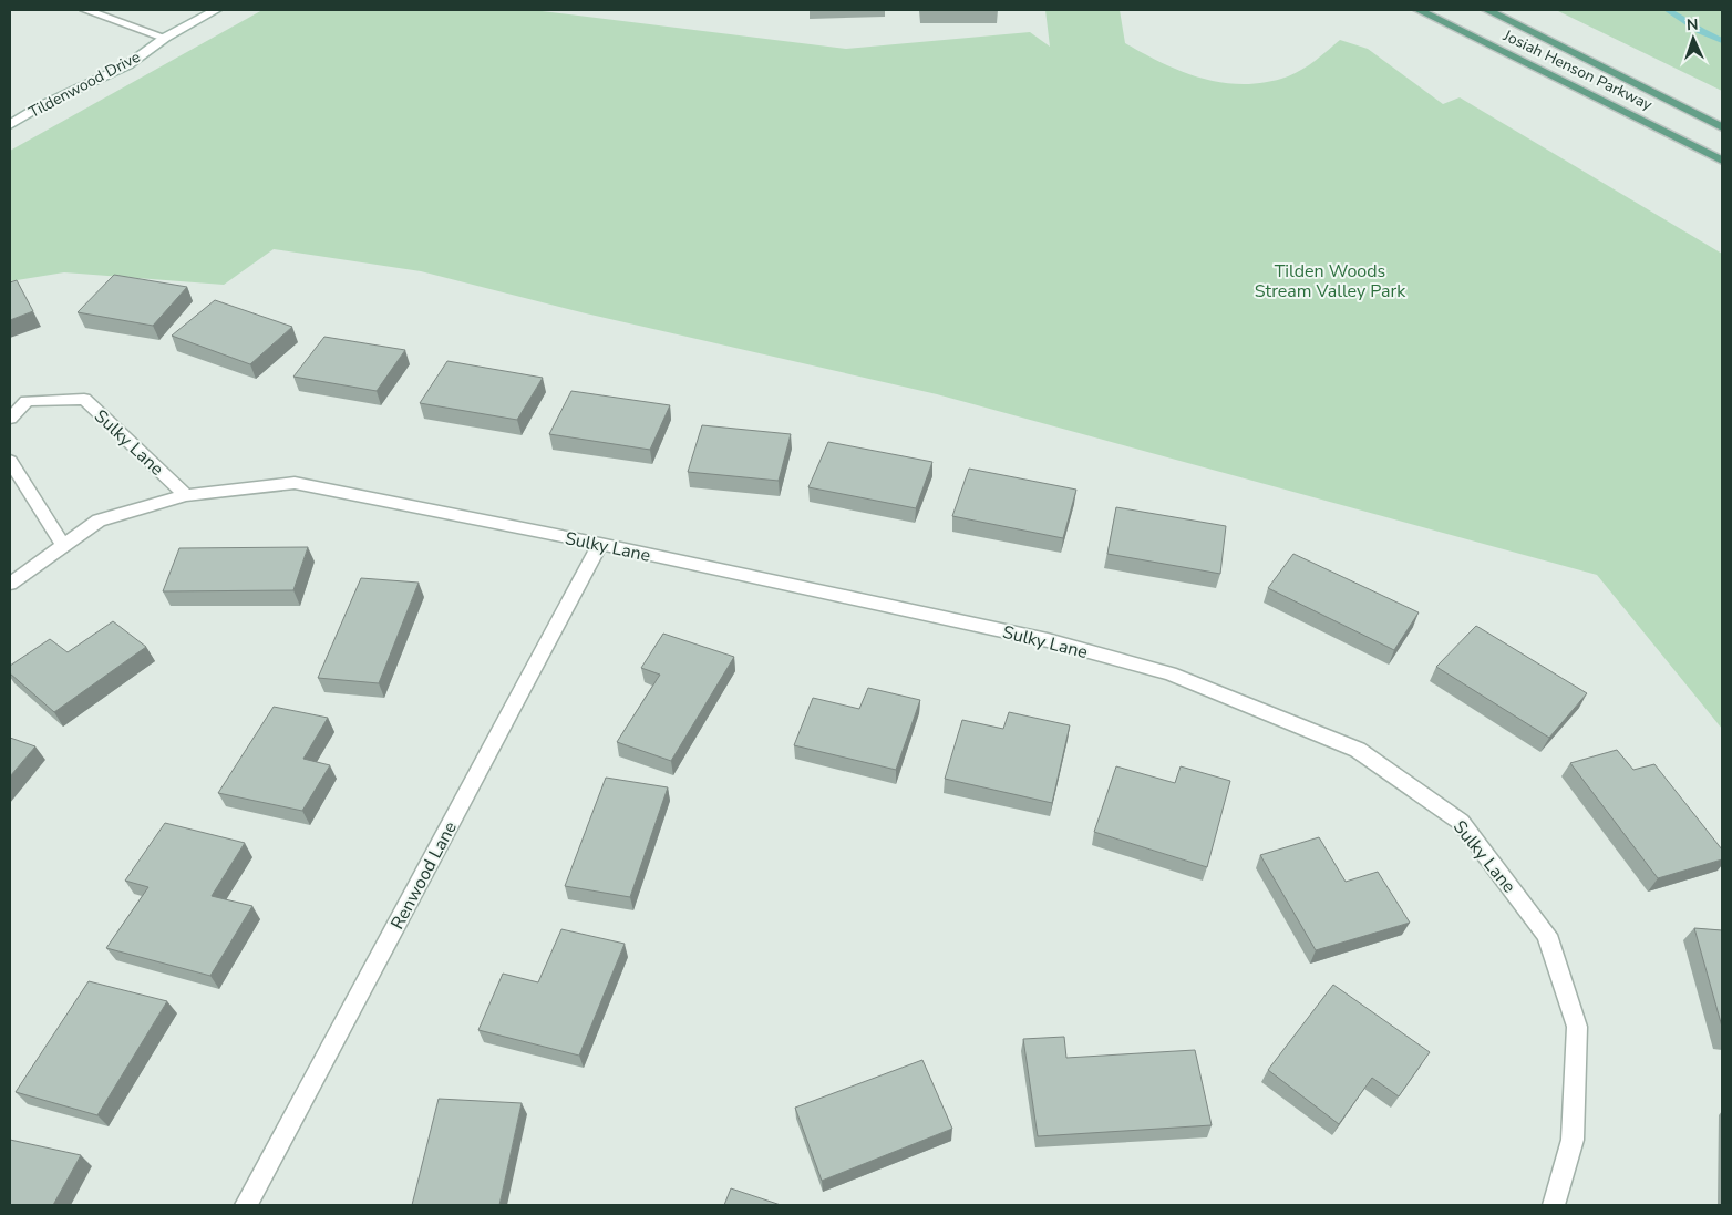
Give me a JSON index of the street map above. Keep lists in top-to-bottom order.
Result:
{
  "streets": {
    "main road": ["Josiah Henson Parkway"],
    "street": ["Tildenwood Drive", "Sulky Lane", "Renwood Lane"]
  },
  "crossings": [
    ["Sulky Lane", "Renwood Lane"]
  ],
  "parks": ["Tilden Woods Stream Valley Park"],
  "north": "top"
}
